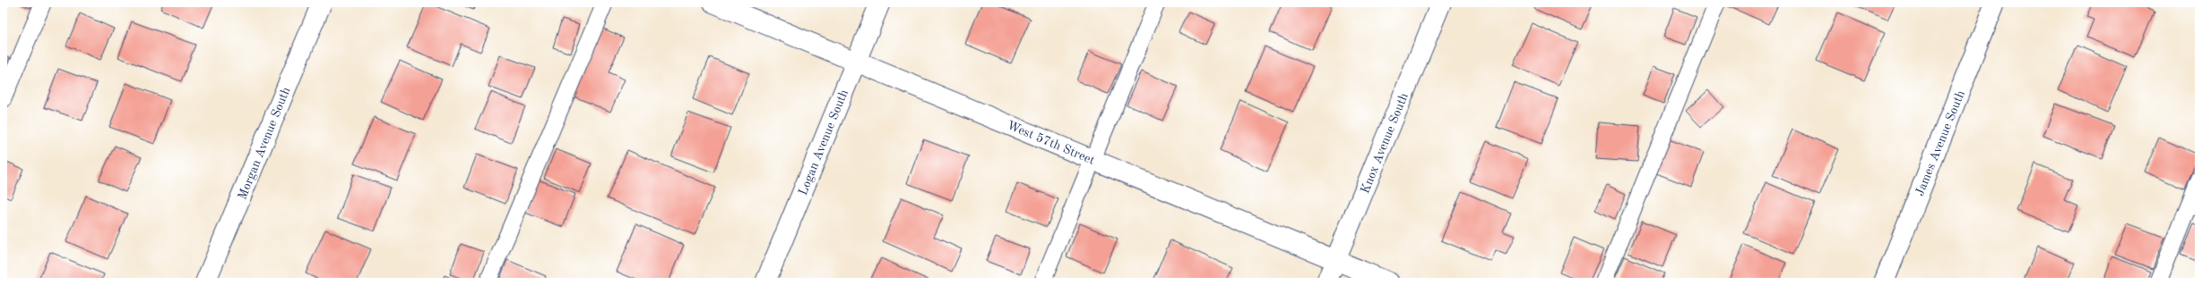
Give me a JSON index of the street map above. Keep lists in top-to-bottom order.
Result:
{
  "streets": {
    "street": [
      "Logan Avenue South",
      "West 57th Street",
      "Morgan Avenue South",
      "Knox Avenue South",
      "James Avenue South"
    ]
  },
  "crossings": [
    ["Logan Avenue South", "West 57th Street"],
    ["West 57th Street", "Knox Avenue South"]
  ]
}
